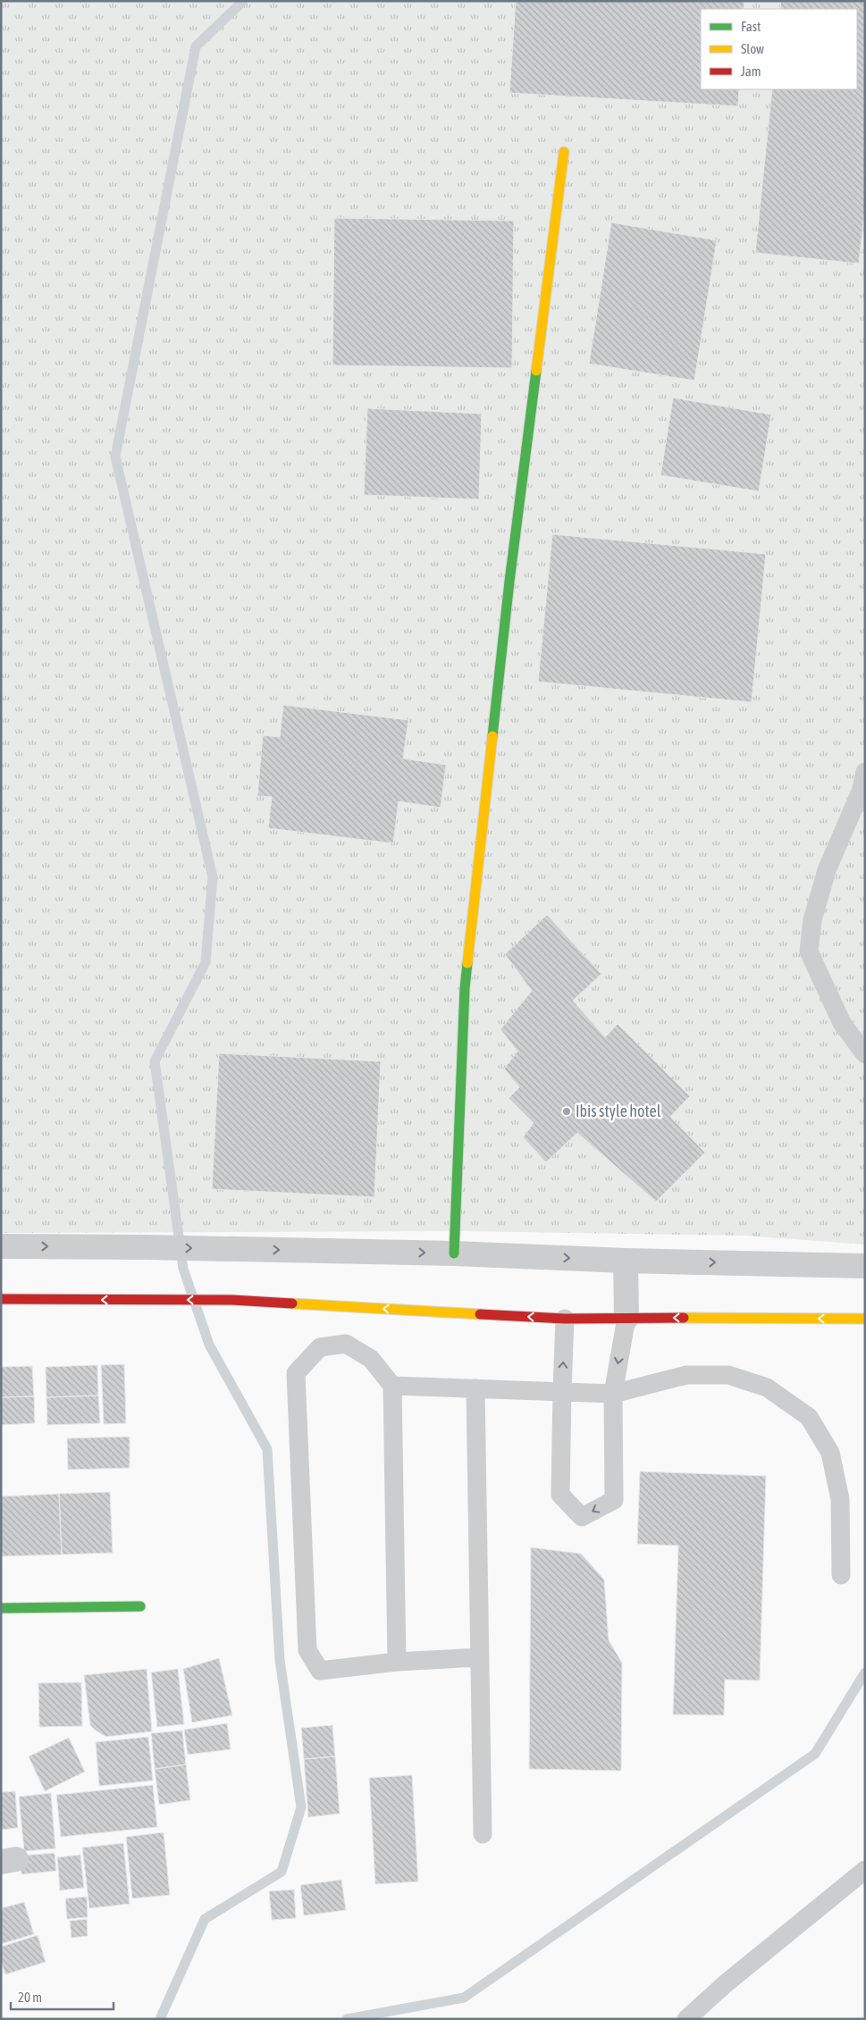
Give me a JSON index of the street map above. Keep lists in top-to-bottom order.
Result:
{
  "places": ["Ibis style hotel"],
  "legend": ["Fast", "Slow", "Jam"],
  "scale_bar": "20 m"
}
